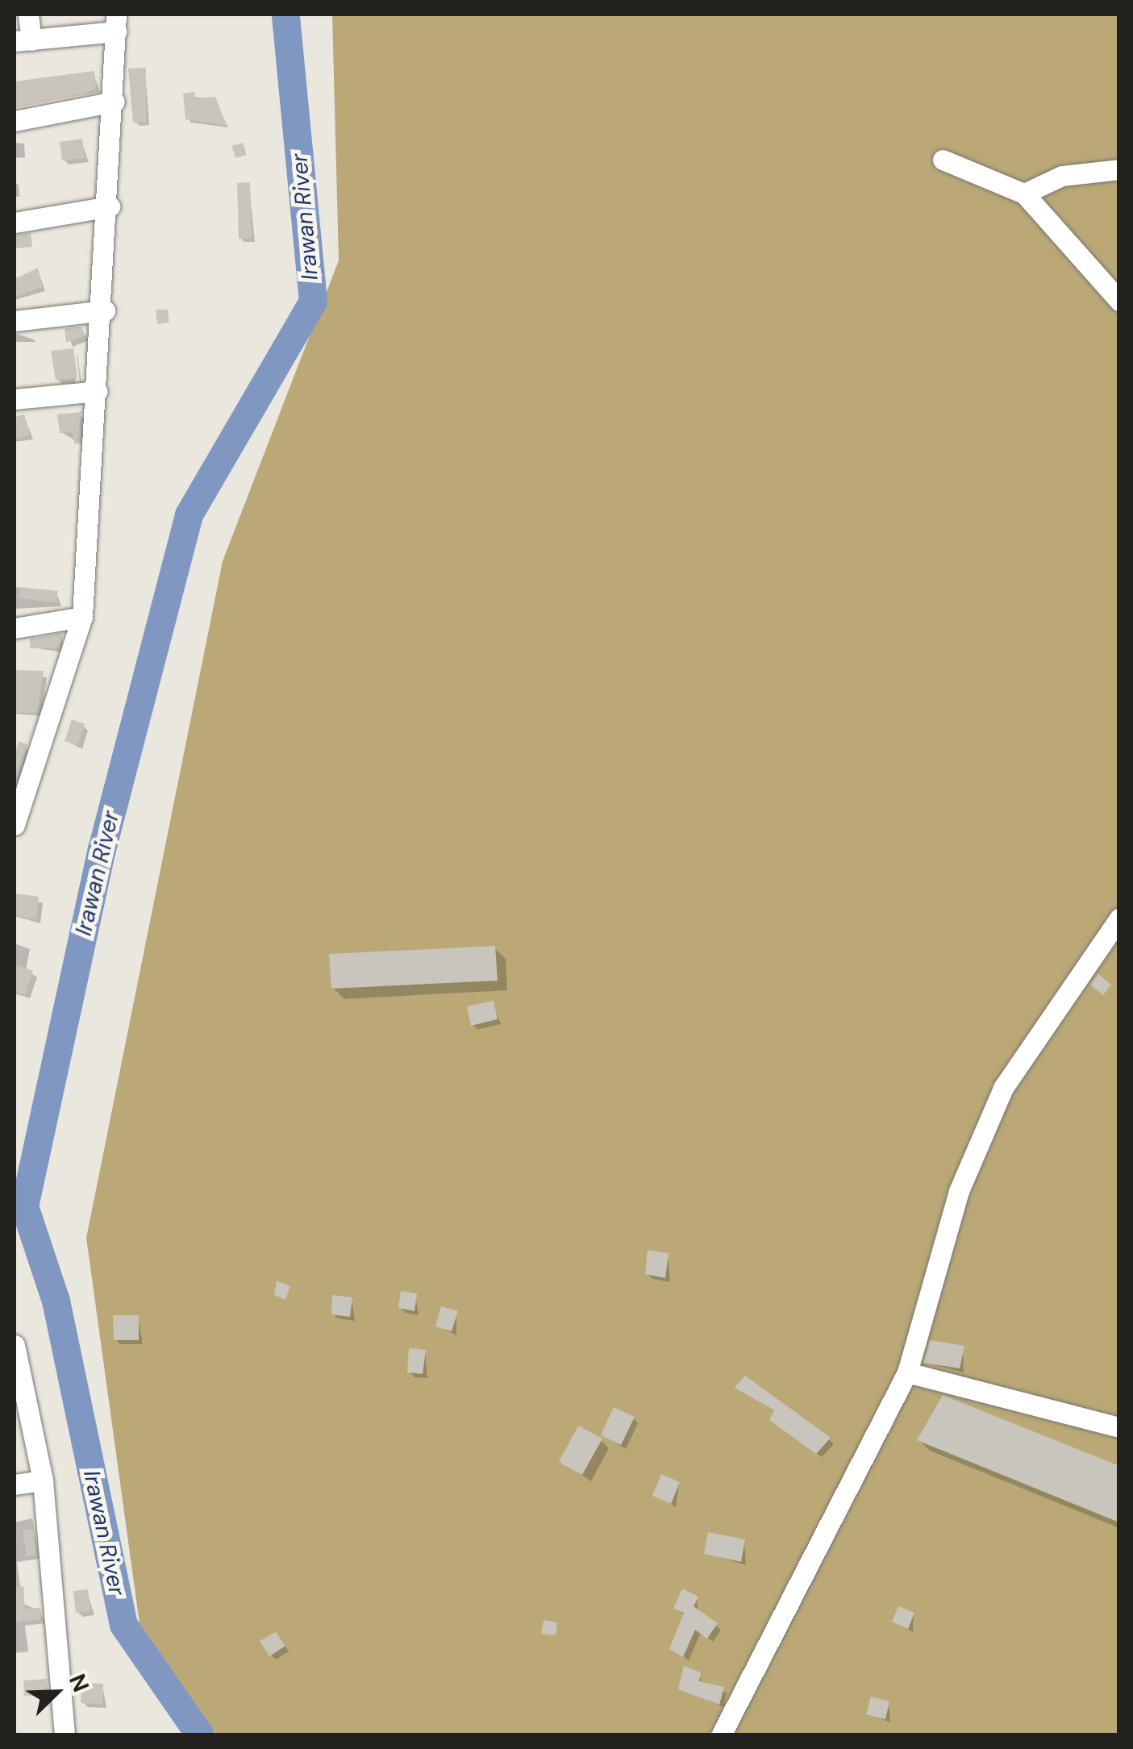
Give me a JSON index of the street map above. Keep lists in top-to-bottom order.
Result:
{
  "water": ["Irawan River"],
  "north": "top right"
}
